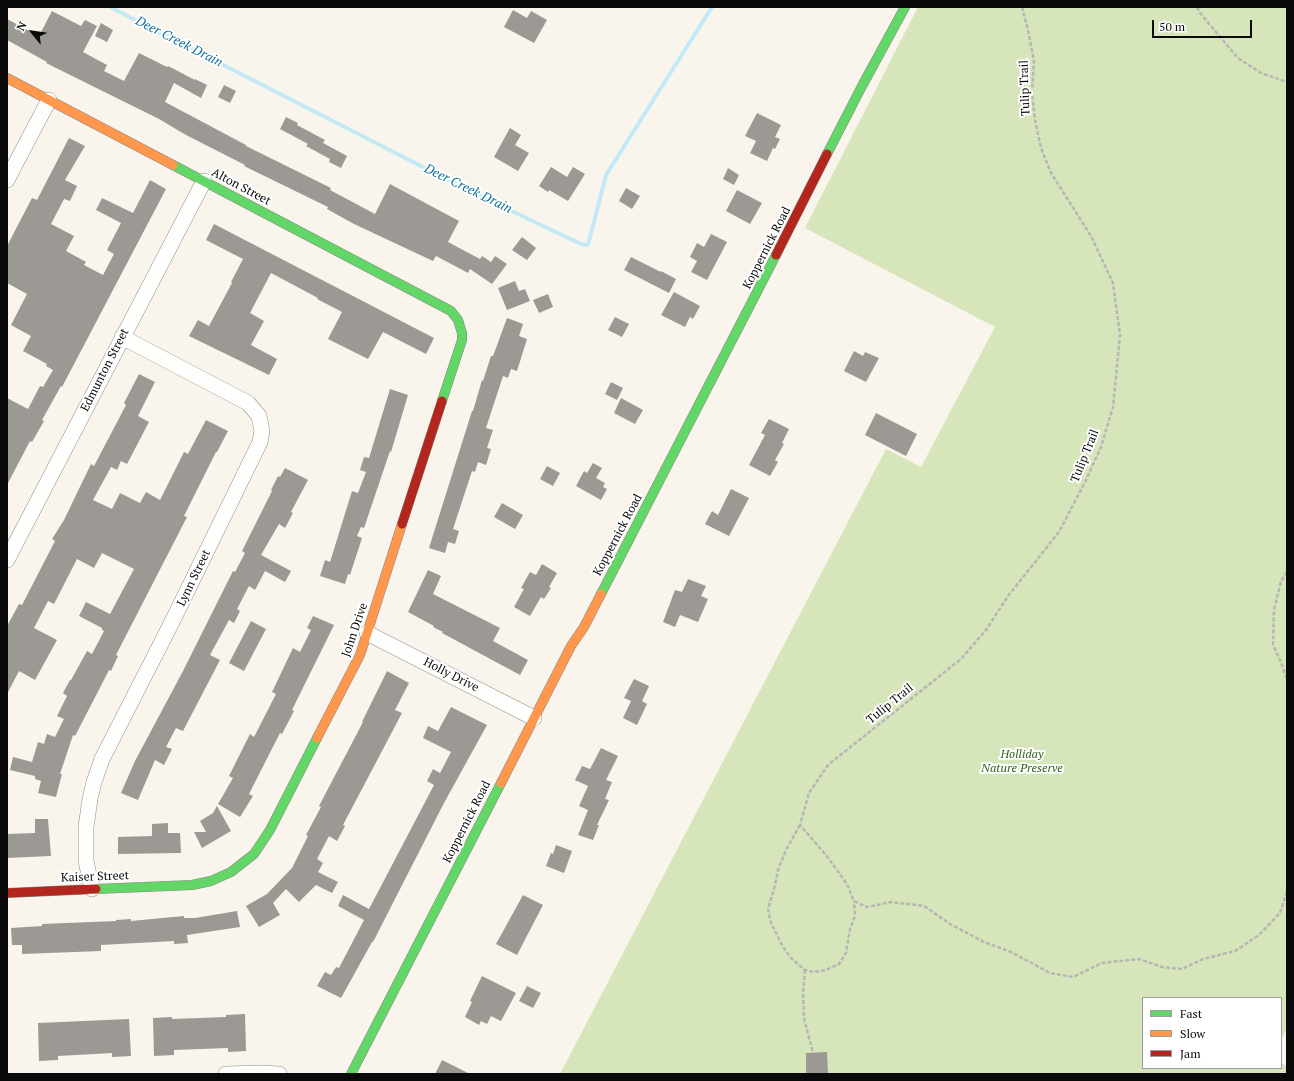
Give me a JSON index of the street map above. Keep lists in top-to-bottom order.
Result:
{
  "streets": {
    "street": [
      "Alton Street",
      "Koppernick Road",
      "Edmunton Street",
      "Lynn Street",
      "John Drive",
      "Holly Drive",
      "Kaiser Street"
    ],
    "path": ["Tulip Trail"]
  },
  "crossings": [
    ["Alton Street", "Edmunton Street"],
    ["Alton Street", "John Drive"],
    ["Koppernick Road", "Holly Drive"],
    ["Edmunton Street", "Lynn Street"],
    ["Lynn Street", "Kaiser Street"],
    ["John Drive", "Holly Drive"],
    ["John Drive", "Kaiser Street"]
  ],
  "water": ["Deer Creek Drain"],
  "parks": ["Holliday Nature Preserve"],
  "legend": ["Fast", "Slow", "Jam"],
  "scale_bar": "50 m",
  "north": "top left"
}
